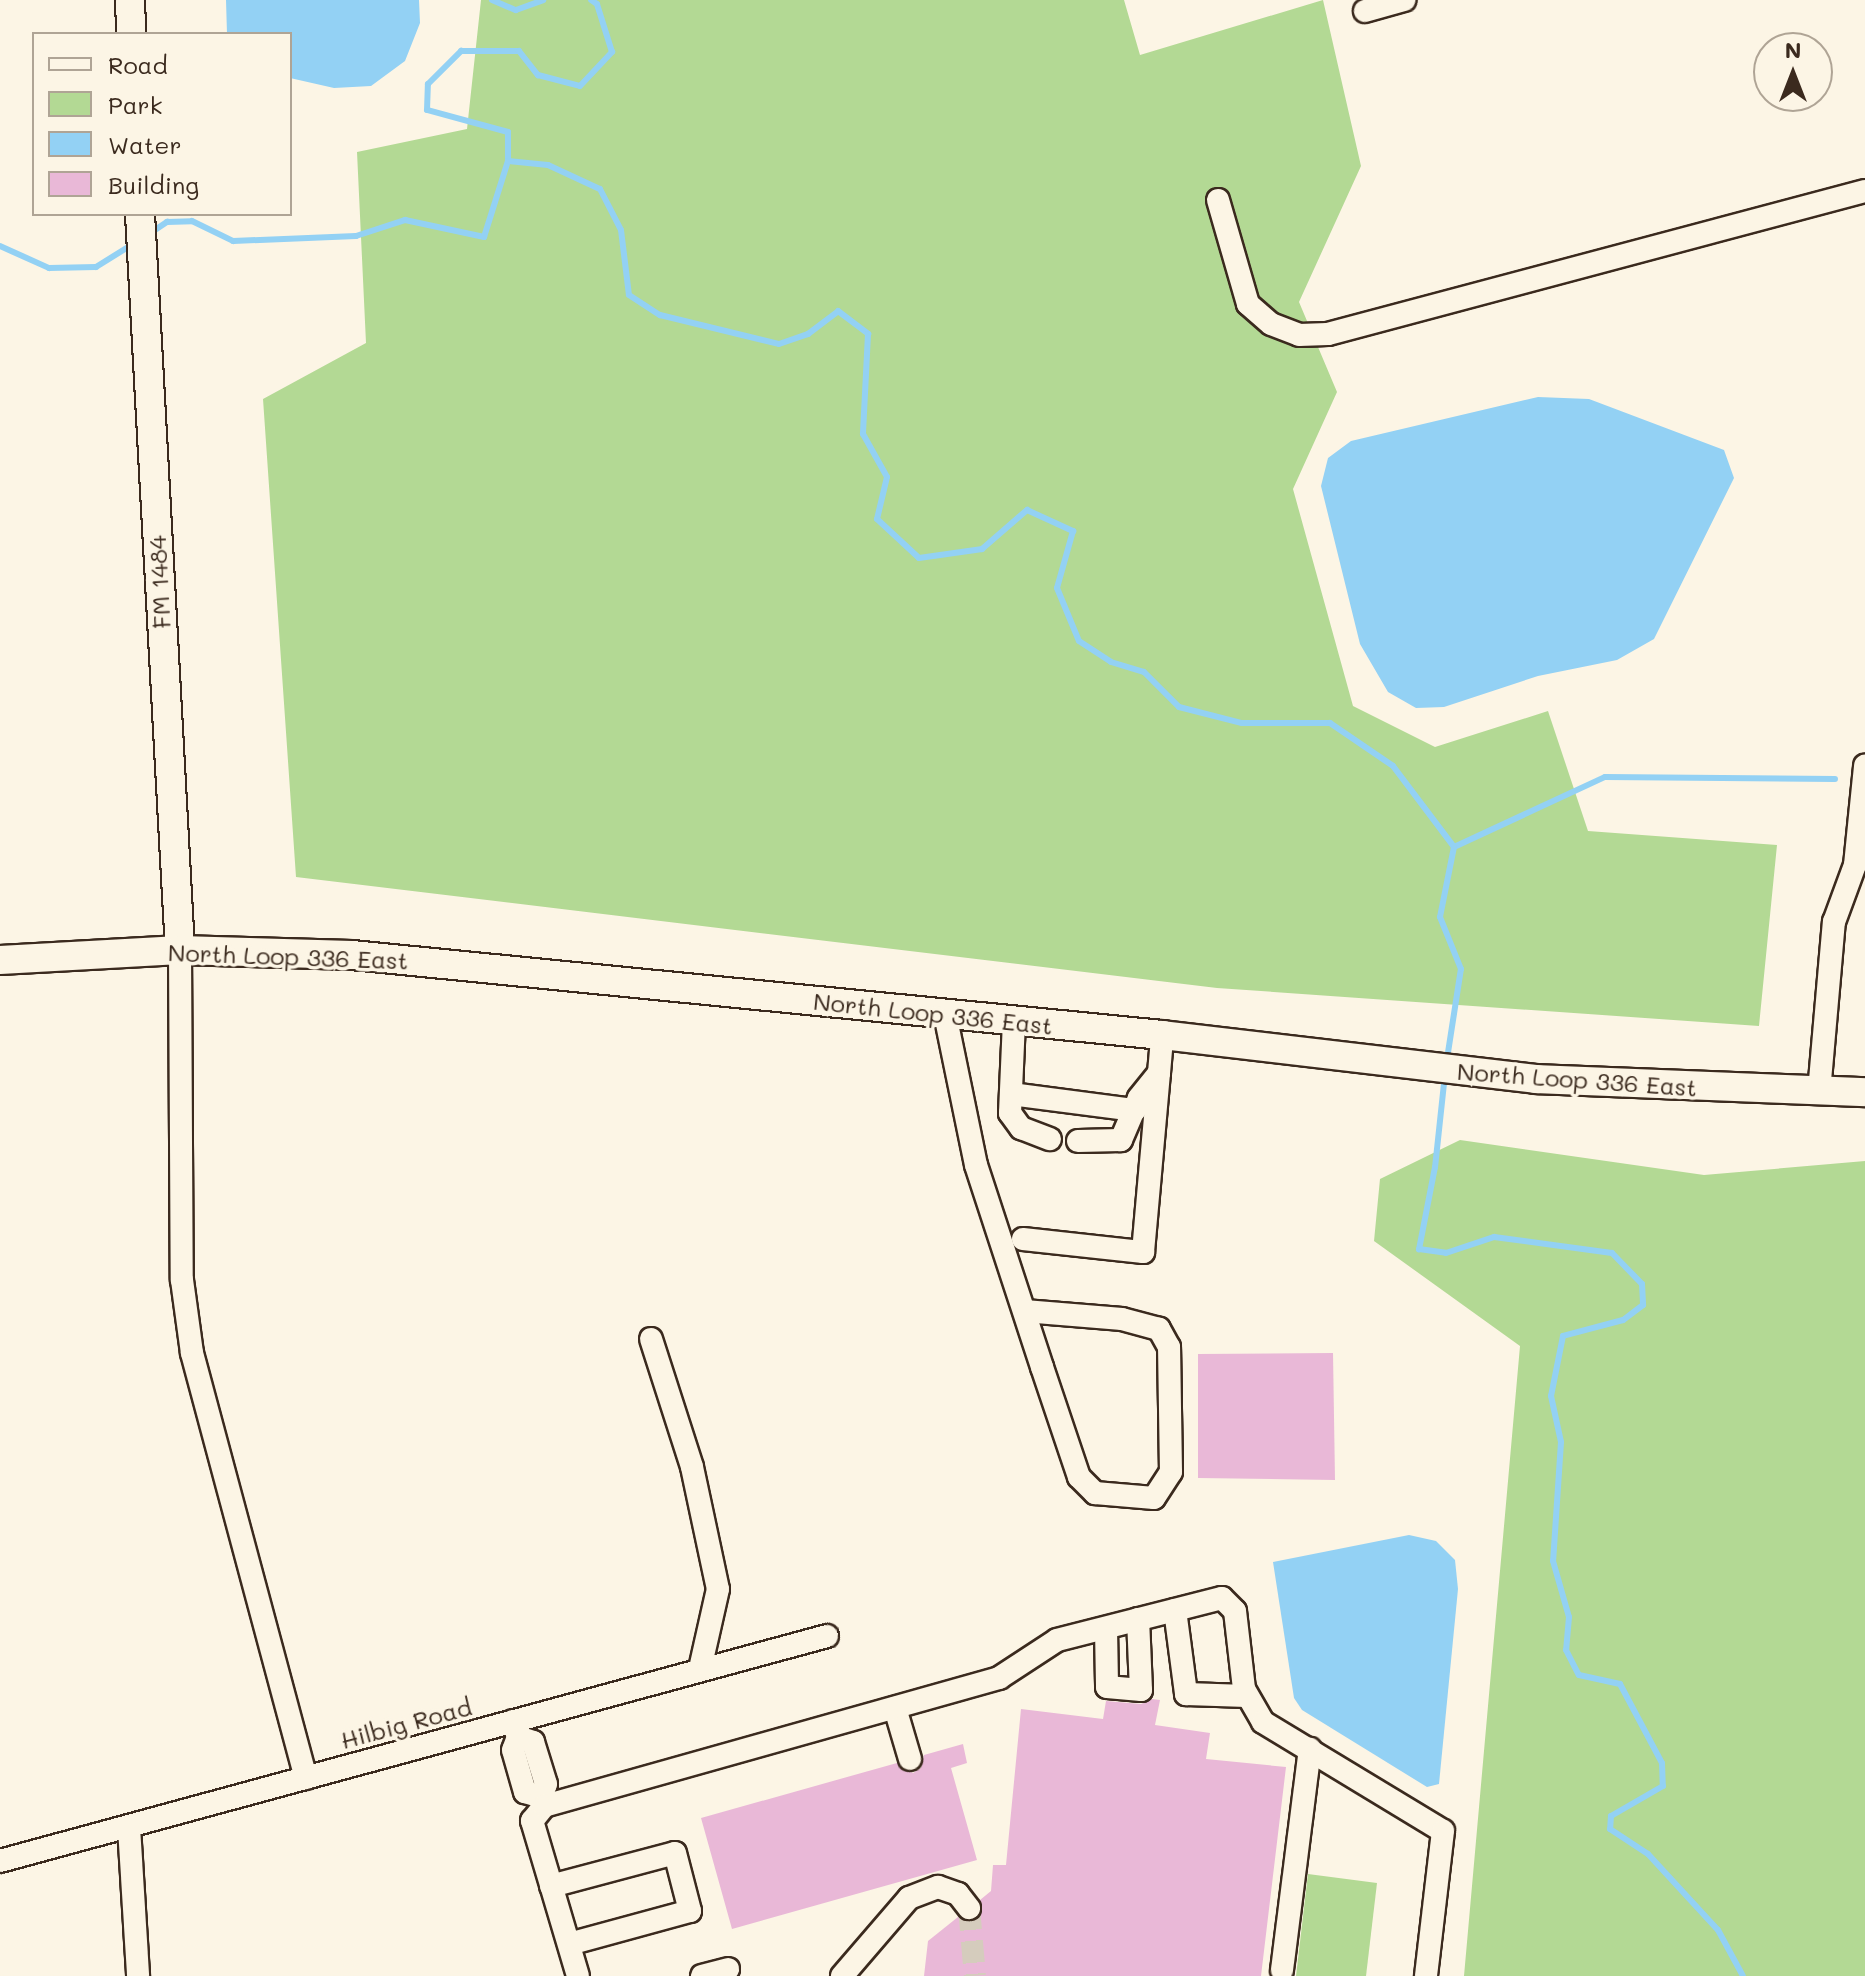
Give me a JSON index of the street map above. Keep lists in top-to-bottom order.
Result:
{
  "streets": {
    "main road": ["FM 1484", "North Loop 336 East"],
    "street": ["Hilbig Road"]
  },
  "crossings": [
    ["FM 1484", "North Loop 336 East"]
  ],
  "legend": [
    "Road",
    "Park",
    "Water",
    "Building"
  ],
  "north": "top"
}
